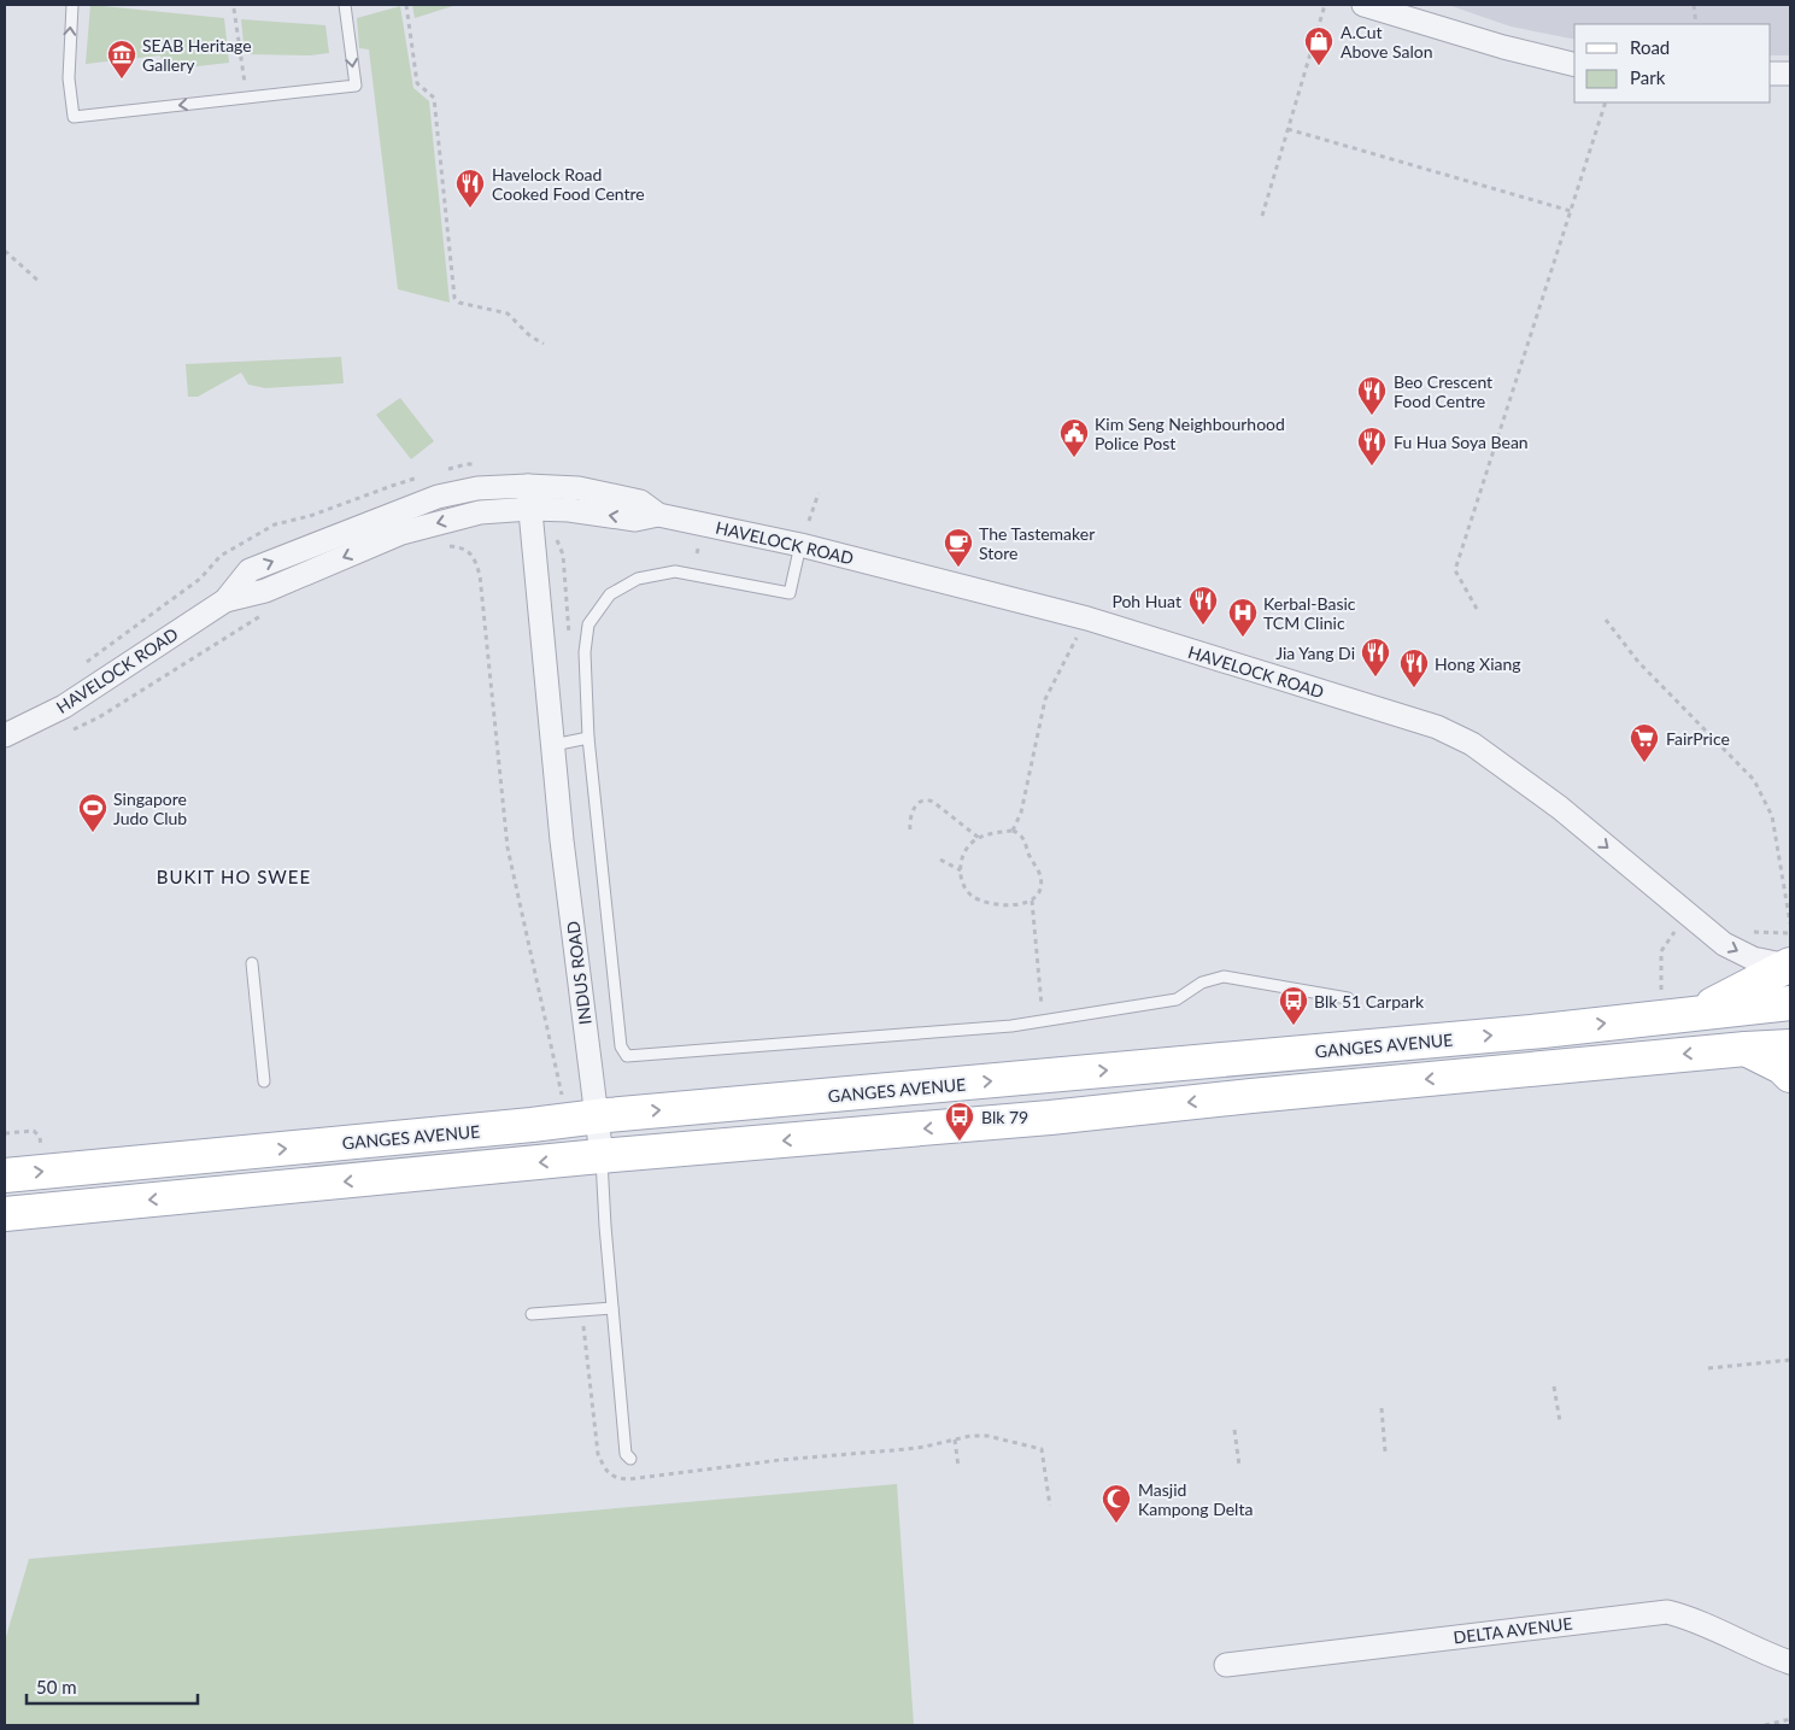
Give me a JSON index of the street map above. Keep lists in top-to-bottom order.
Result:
{
  "streets": {
    "main road": ["GANGES AVENUE"],
    "street": ["HAVELOCK ROAD", "INDUS ROAD", "DELTA AVENUE"]
  },
  "crossings": [
    ["HAVELOCK ROAD", "INDUS ROAD"],
    ["INDUS ROAD", "GANGES AVENUE"]
  ],
  "districts": ["BUKIT HO SWEE"],
  "places": {
    "shop": ["A.Cut Above Salon"],
    "museum": ["SEAB Heritage Gallery"],
    "restaurant": [
      "Havelock Road Cooked Food Centre",
      "Beo Crescent Food Centre",
      "Fu Hua Soya Bean",
      "Poh Huat",
      "Jia Yang Di",
      "Hong Xiang"
    ],
    "public building": ["Kim Seng Neighbourhood Police Post"],
    "cafe": ["The Tastemaker Store"],
    "hospital": ["Kerbal-Basic TCM Clinic"],
    "supermarket": ["FairPrice"],
    "sports": ["Singapore Judo Club"],
    "bus stop": ["Blk 51 Carpark", "Blk 79"],
    "mosque": ["Masjid Kampong Delta"]
  },
  "legend": ["Road", "Park"],
  "scale_bar": "50 m"
}
